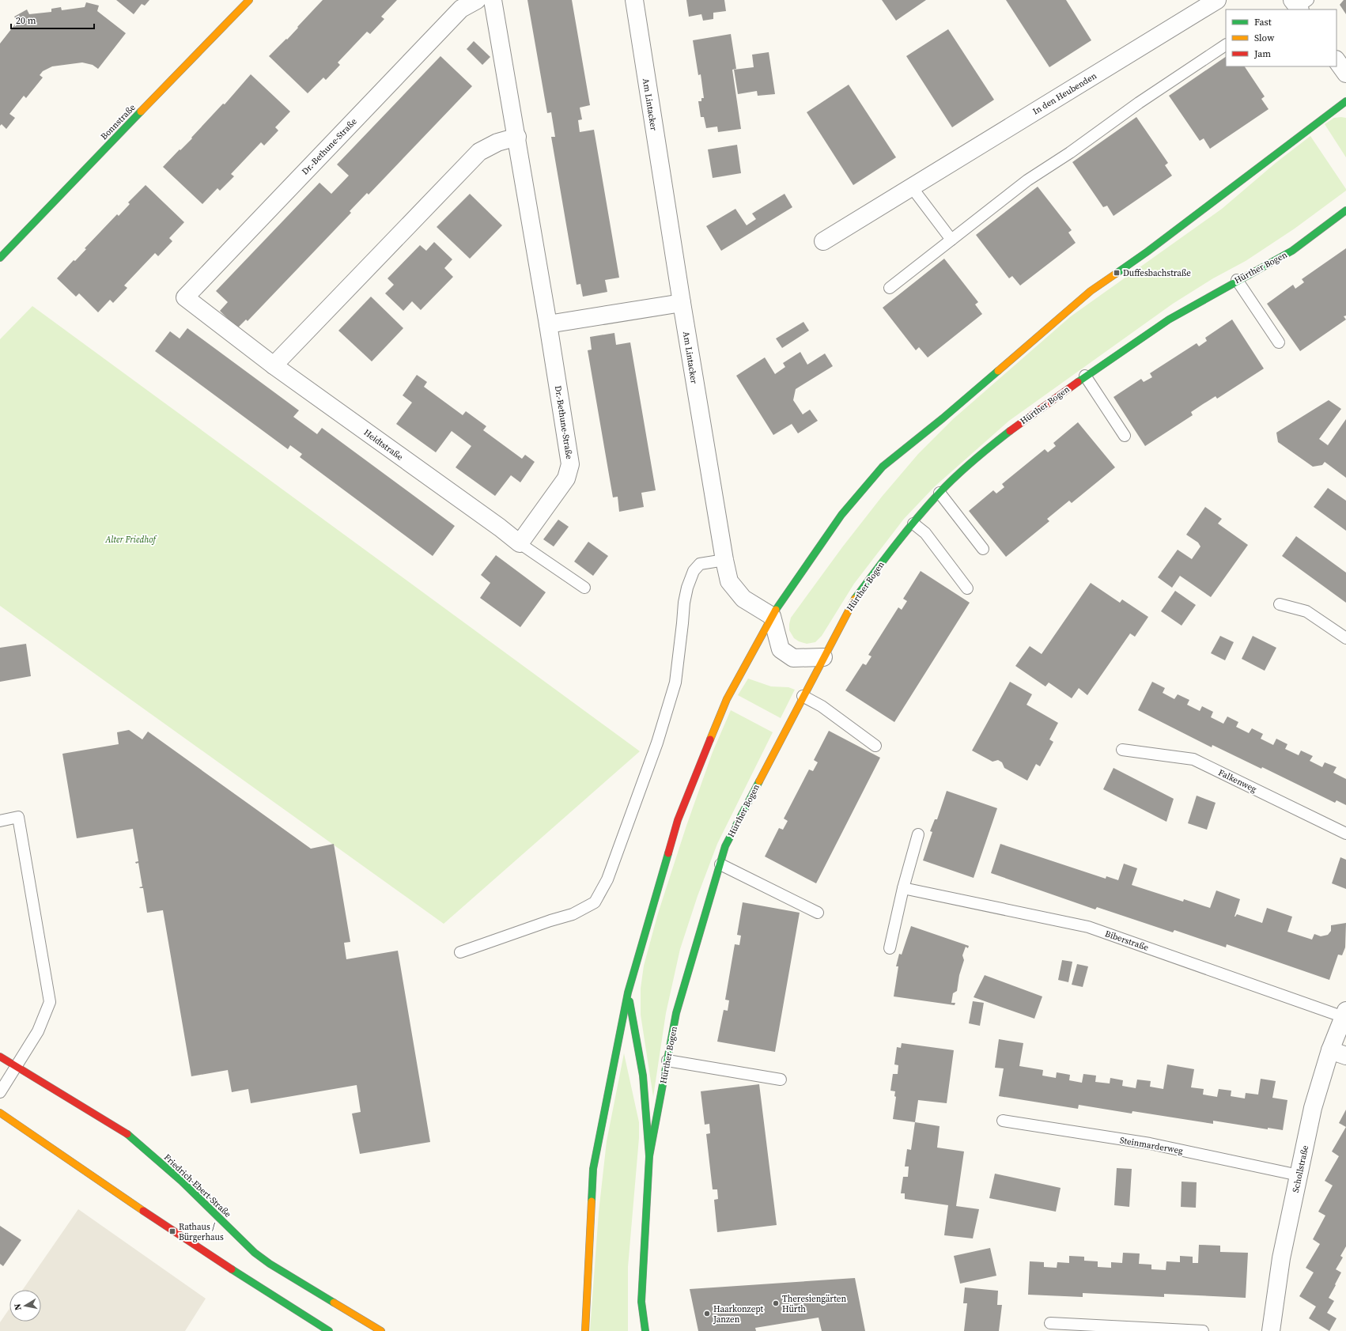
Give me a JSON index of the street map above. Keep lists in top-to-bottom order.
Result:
{
  "streets": {
    "street": [
      "In den Heubenden",
      "Am Lintacker",
      "Bonnstraße",
      "Dr.-Bethune-Straße",
      "Hürther Bogen",
      "Heidtstraße",
      "Schollstraße",
      "Friedrich-Ebert-Straße"
    ],
    "lane": ["Falkenweg", "Biberstraße", "Steinmarderweg"]
  },
  "crossings": [
    ["Am Lintacker", "Hürther Bogen"],
    ["Dr.-Bethune-Straße", "Heidtstraße"],
    ["Biberstraße", "Schollstraße"],
    ["Steinmarderweg", "Schollstraße"]
  ],
  "parks": ["Alter Friedhof"],
  "places": {
    "transit": ["Duffesbachstraße", "Rathaus / Bürgerhaus"],
    "other": ["Theresiengärten Hürth", "Haarkonzept Janzen"]
  },
  "legend": ["Fast", "Slow", "Jam"],
  "scale_bar": "20 m",
  "north": "left"
}
